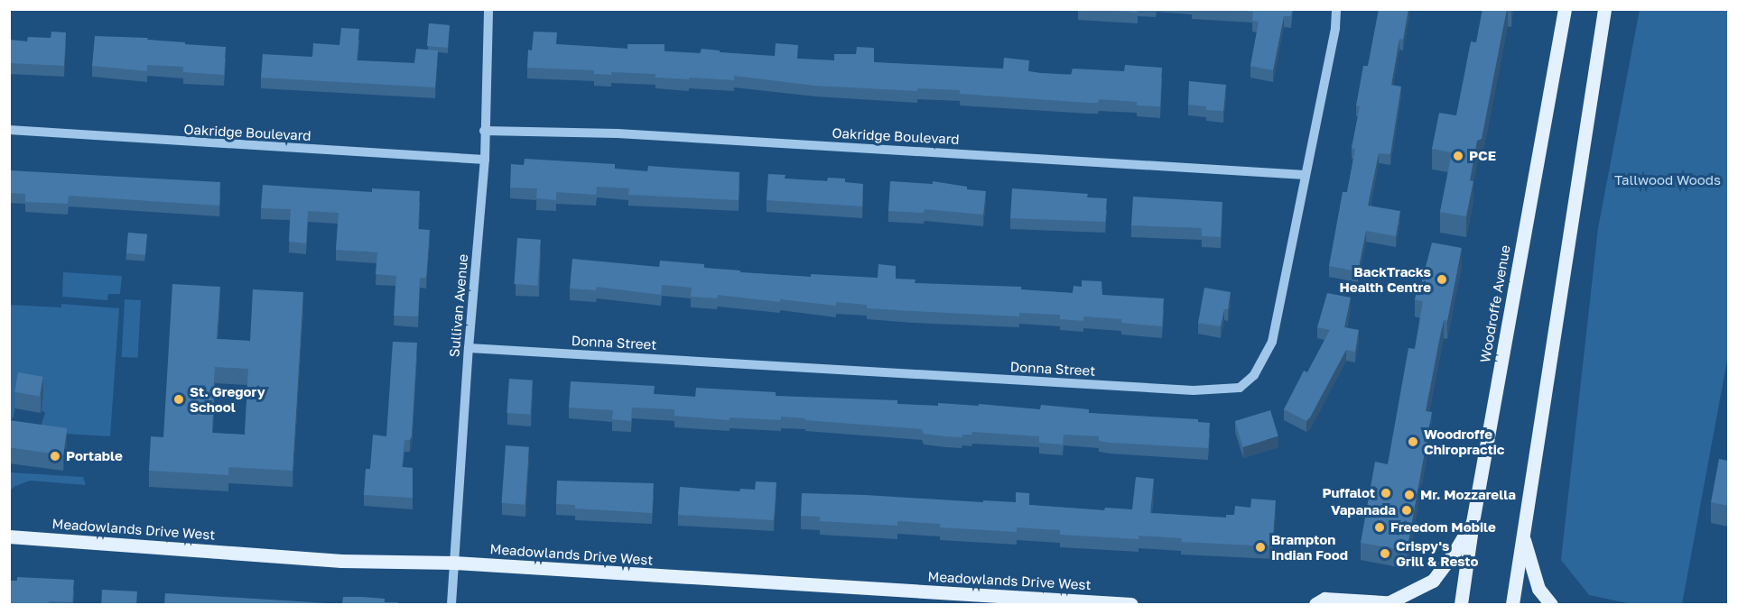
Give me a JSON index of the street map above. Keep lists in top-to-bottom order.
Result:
{
  "streets": {
    "main road": ["Woodroffe Avenue", "Meadowlands Drive West"],
    "street": ["Oakridge Boulevard", "Sullivan Avenue", "Donna Street"]
  },
  "crossings": [
    ["Oakridge Boulevard", "Sullivan Avenue"],
    ["Oakridge Boulevard", "Donna Street"],
    ["Sullivan Avenue", "Donna Street"],
    ["Sullivan Avenue", "Meadowlands Drive West"]
  ],
  "parks": ["Tallwood Woods"],
  "places": [
    "PCE",
    "BackTracks Health Centre",
    "St. Gregory School",
    "Woodroffe Chiropractic",
    "Portable",
    "Puffalot",
    "Mr. Mozzarella",
    "Vapanada",
    "Freedom Mobile",
    "Brampton Indian Food",
    "Crispy's Grill & Resto"
  ]
}
